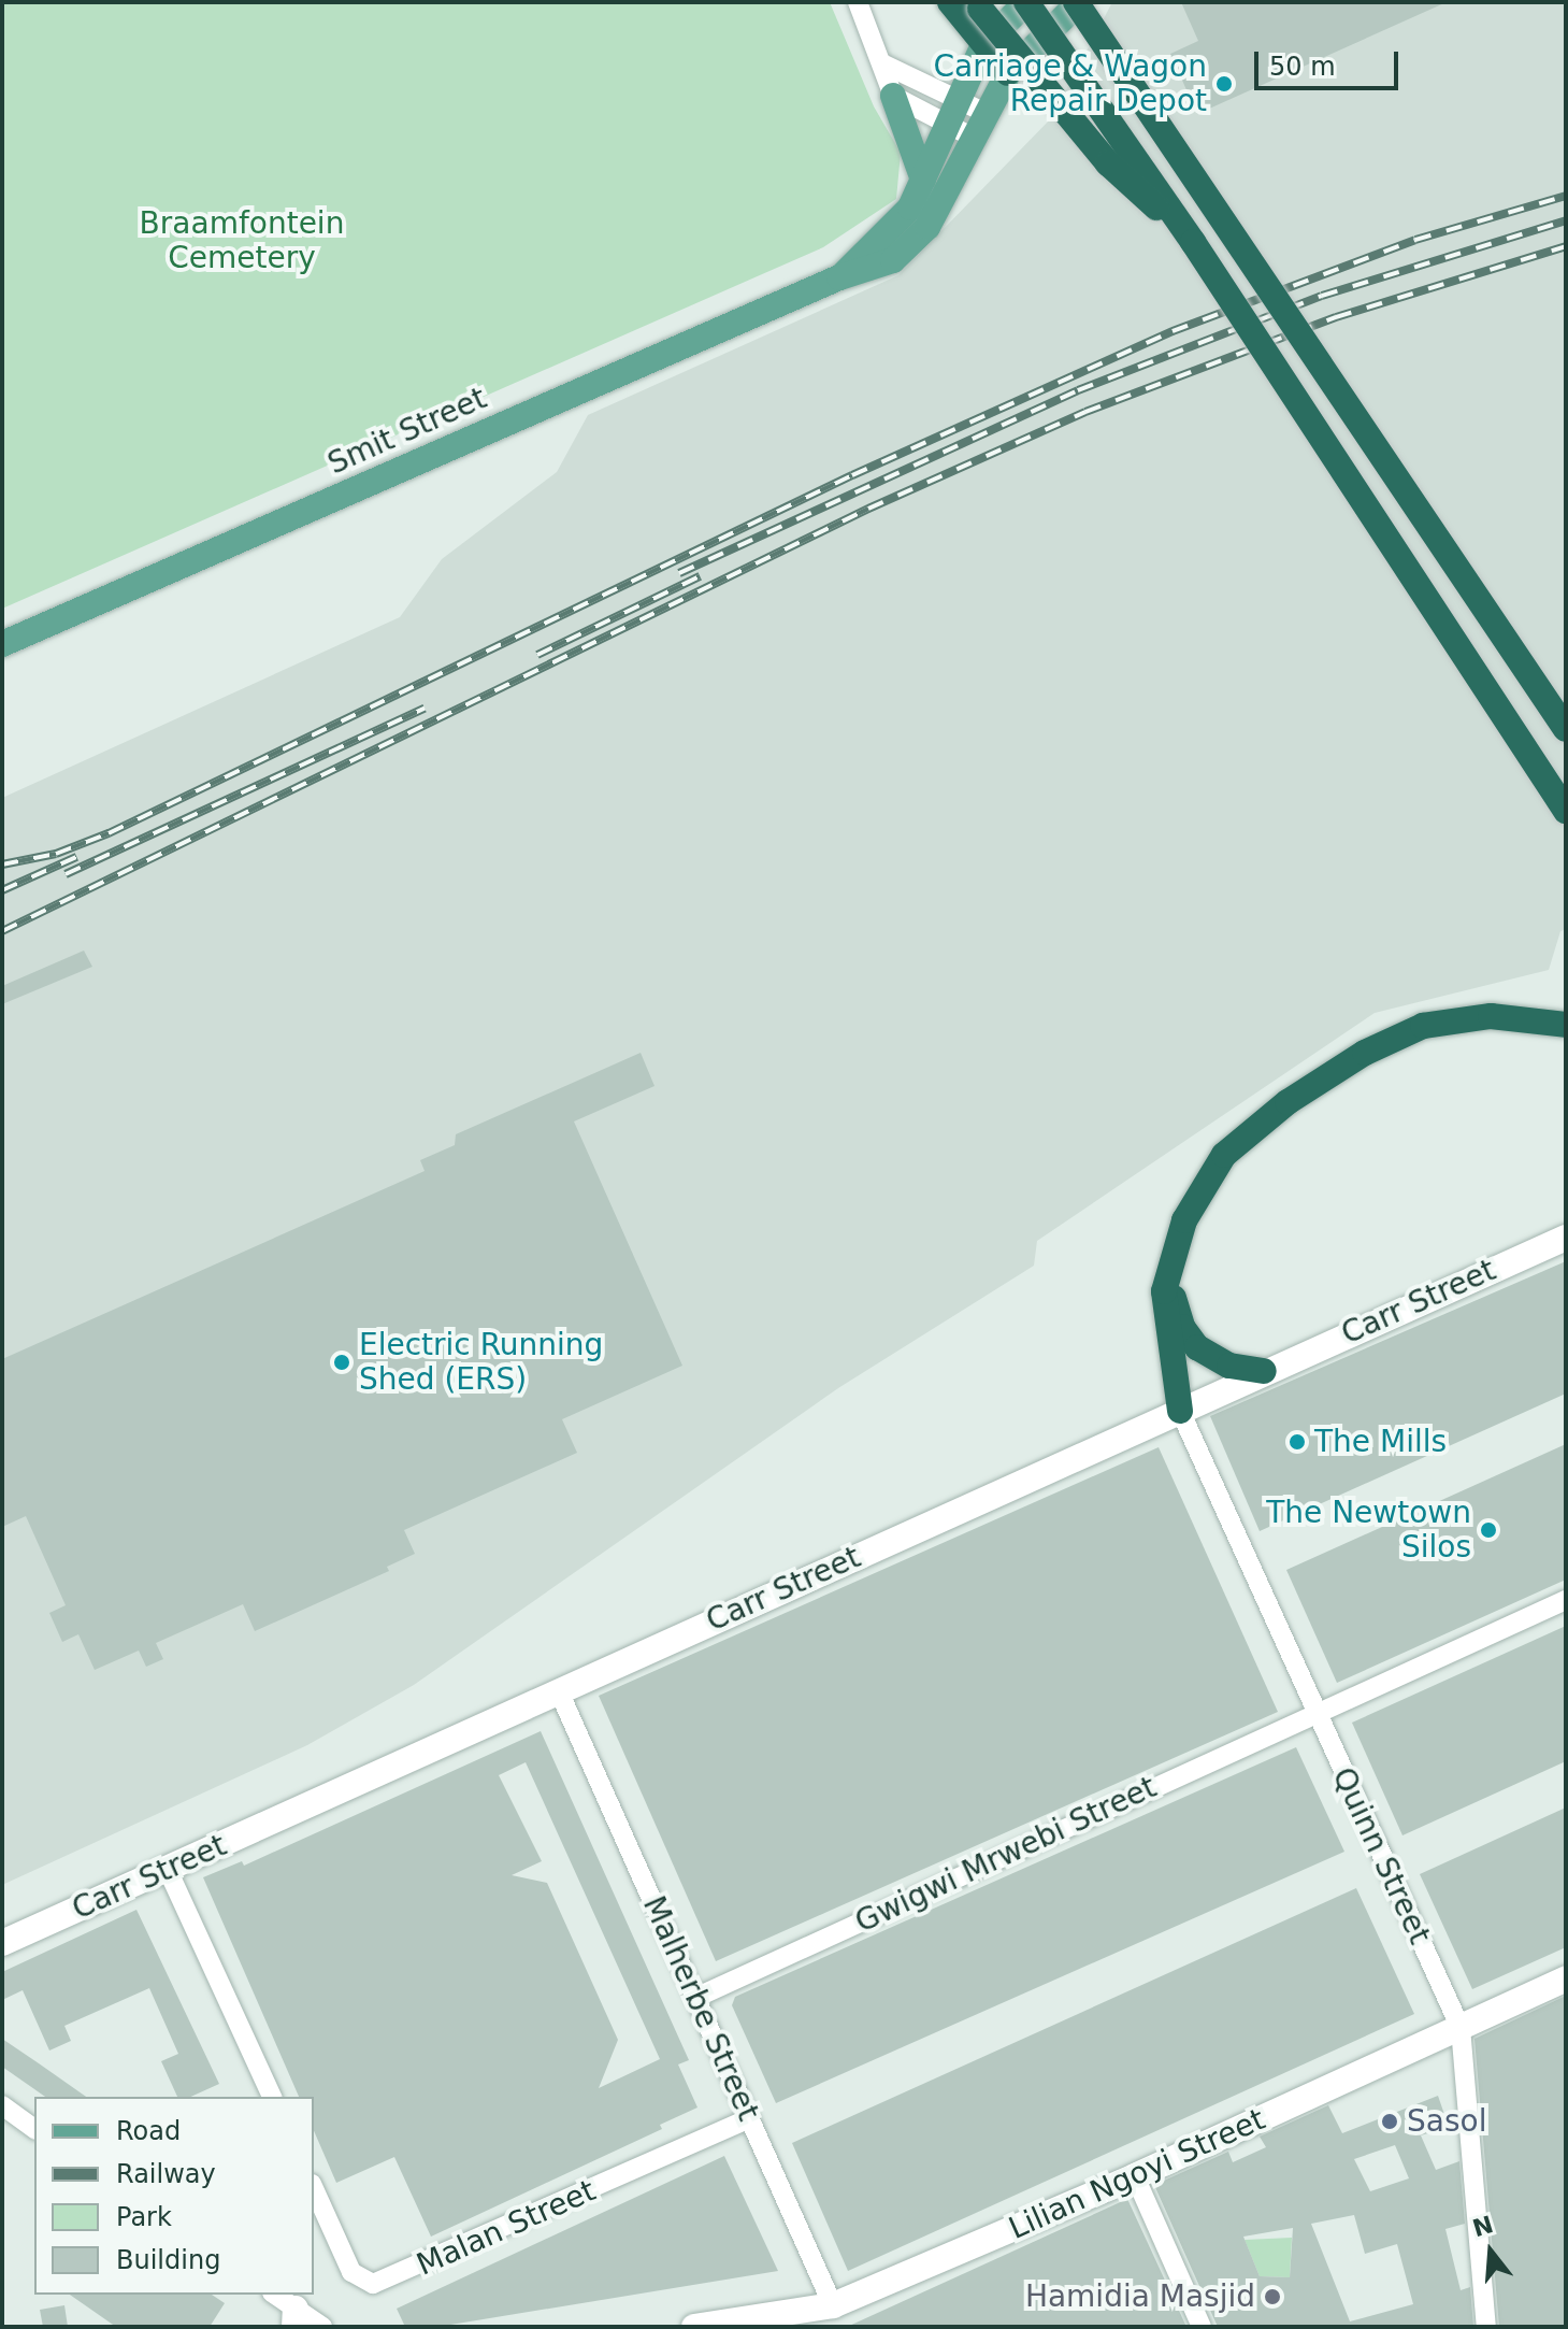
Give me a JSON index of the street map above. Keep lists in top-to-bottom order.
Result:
{
  "streets": {
    "main road": ["Smit Street"],
    "street": [
      "Carr Street",
      "Gwigwi Mrwebi Street",
      "Quinn Street",
      "Malherbe Street",
      "Lilian Ngoyi Street",
      "Malan Street"
    ]
  },
  "crossings": [
    ["Carr Street", "Quinn Street"],
    ["Carr Street", "Malherbe Street"],
    ["Gwigwi Mrwebi Street", "Quinn Street"],
    ["Gwigwi Mrwebi Street", "Malherbe Street"],
    ["Quinn Street", "Lilian Ngoyi Street"],
    ["Malherbe Street", "Lilian Ngoyi Street"],
    ["Malherbe Street", "Malan Street"]
  ],
  "parks": ["Braamfontein Cemetery"],
  "places": [
    "Carriage & Wagon Repair Depot",
    "Electric Running Shed (ERS)",
    "The Mills",
    "The Newtown Silos",
    "Sasol",
    "Hamidia Masjid"
  ],
  "legend": [
    "Road",
    "Railway",
    "Park",
    "Building"
  ],
  "scale_bar": "50 m",
  "north": "top"
}
